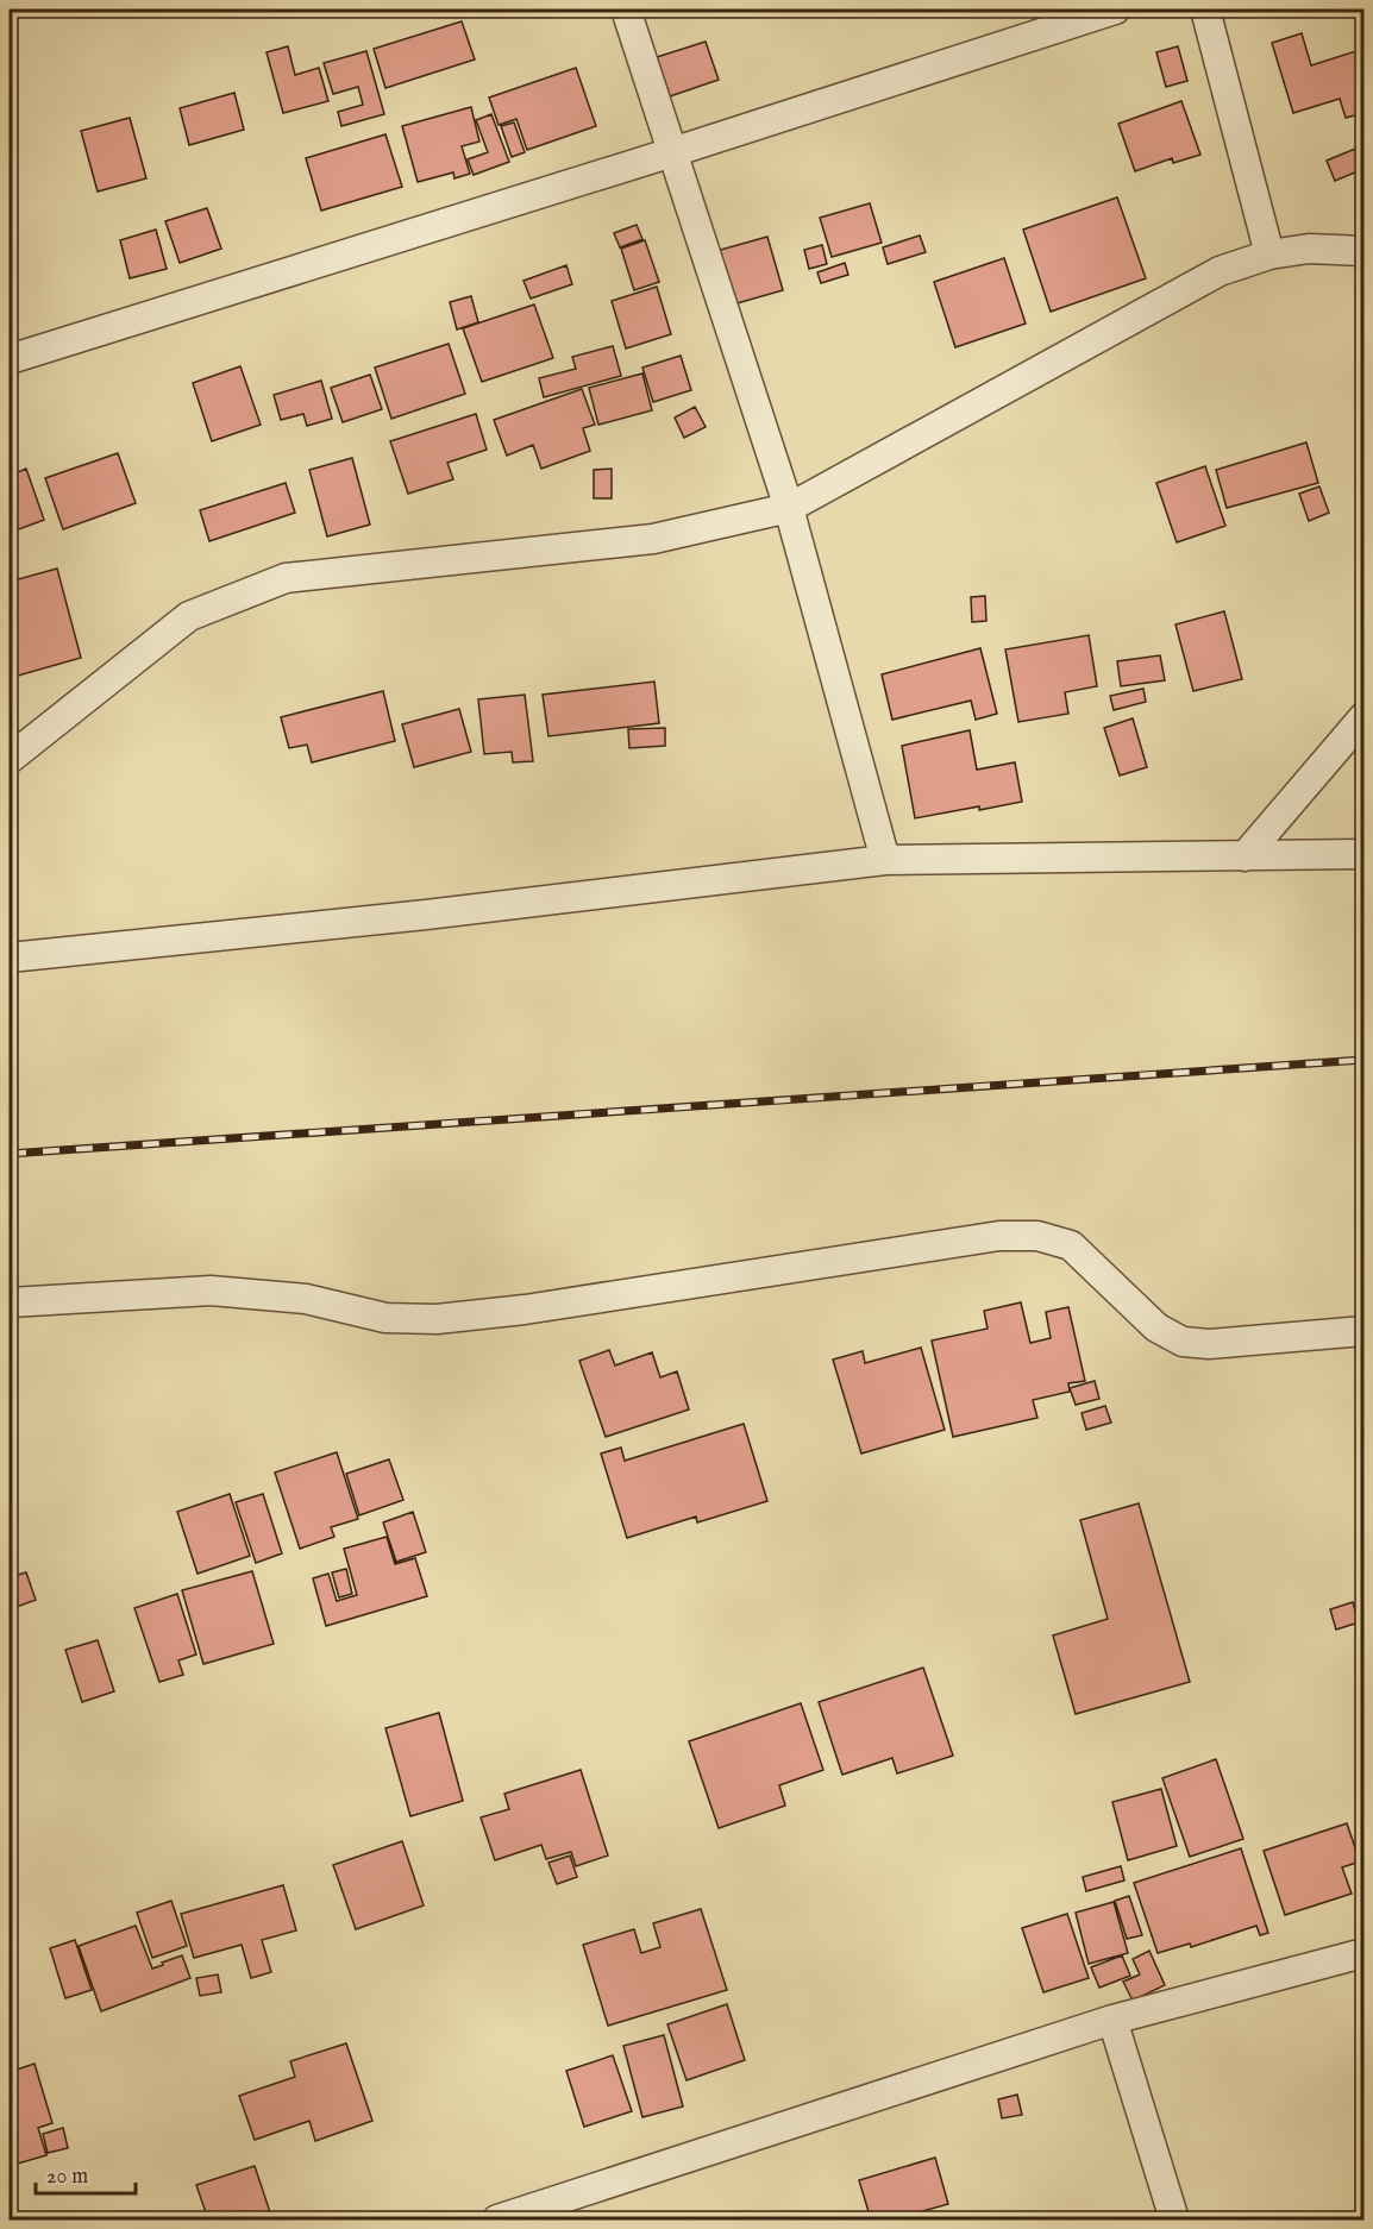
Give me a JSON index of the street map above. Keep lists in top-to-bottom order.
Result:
{
  "scale_bar": "20 m"
}
